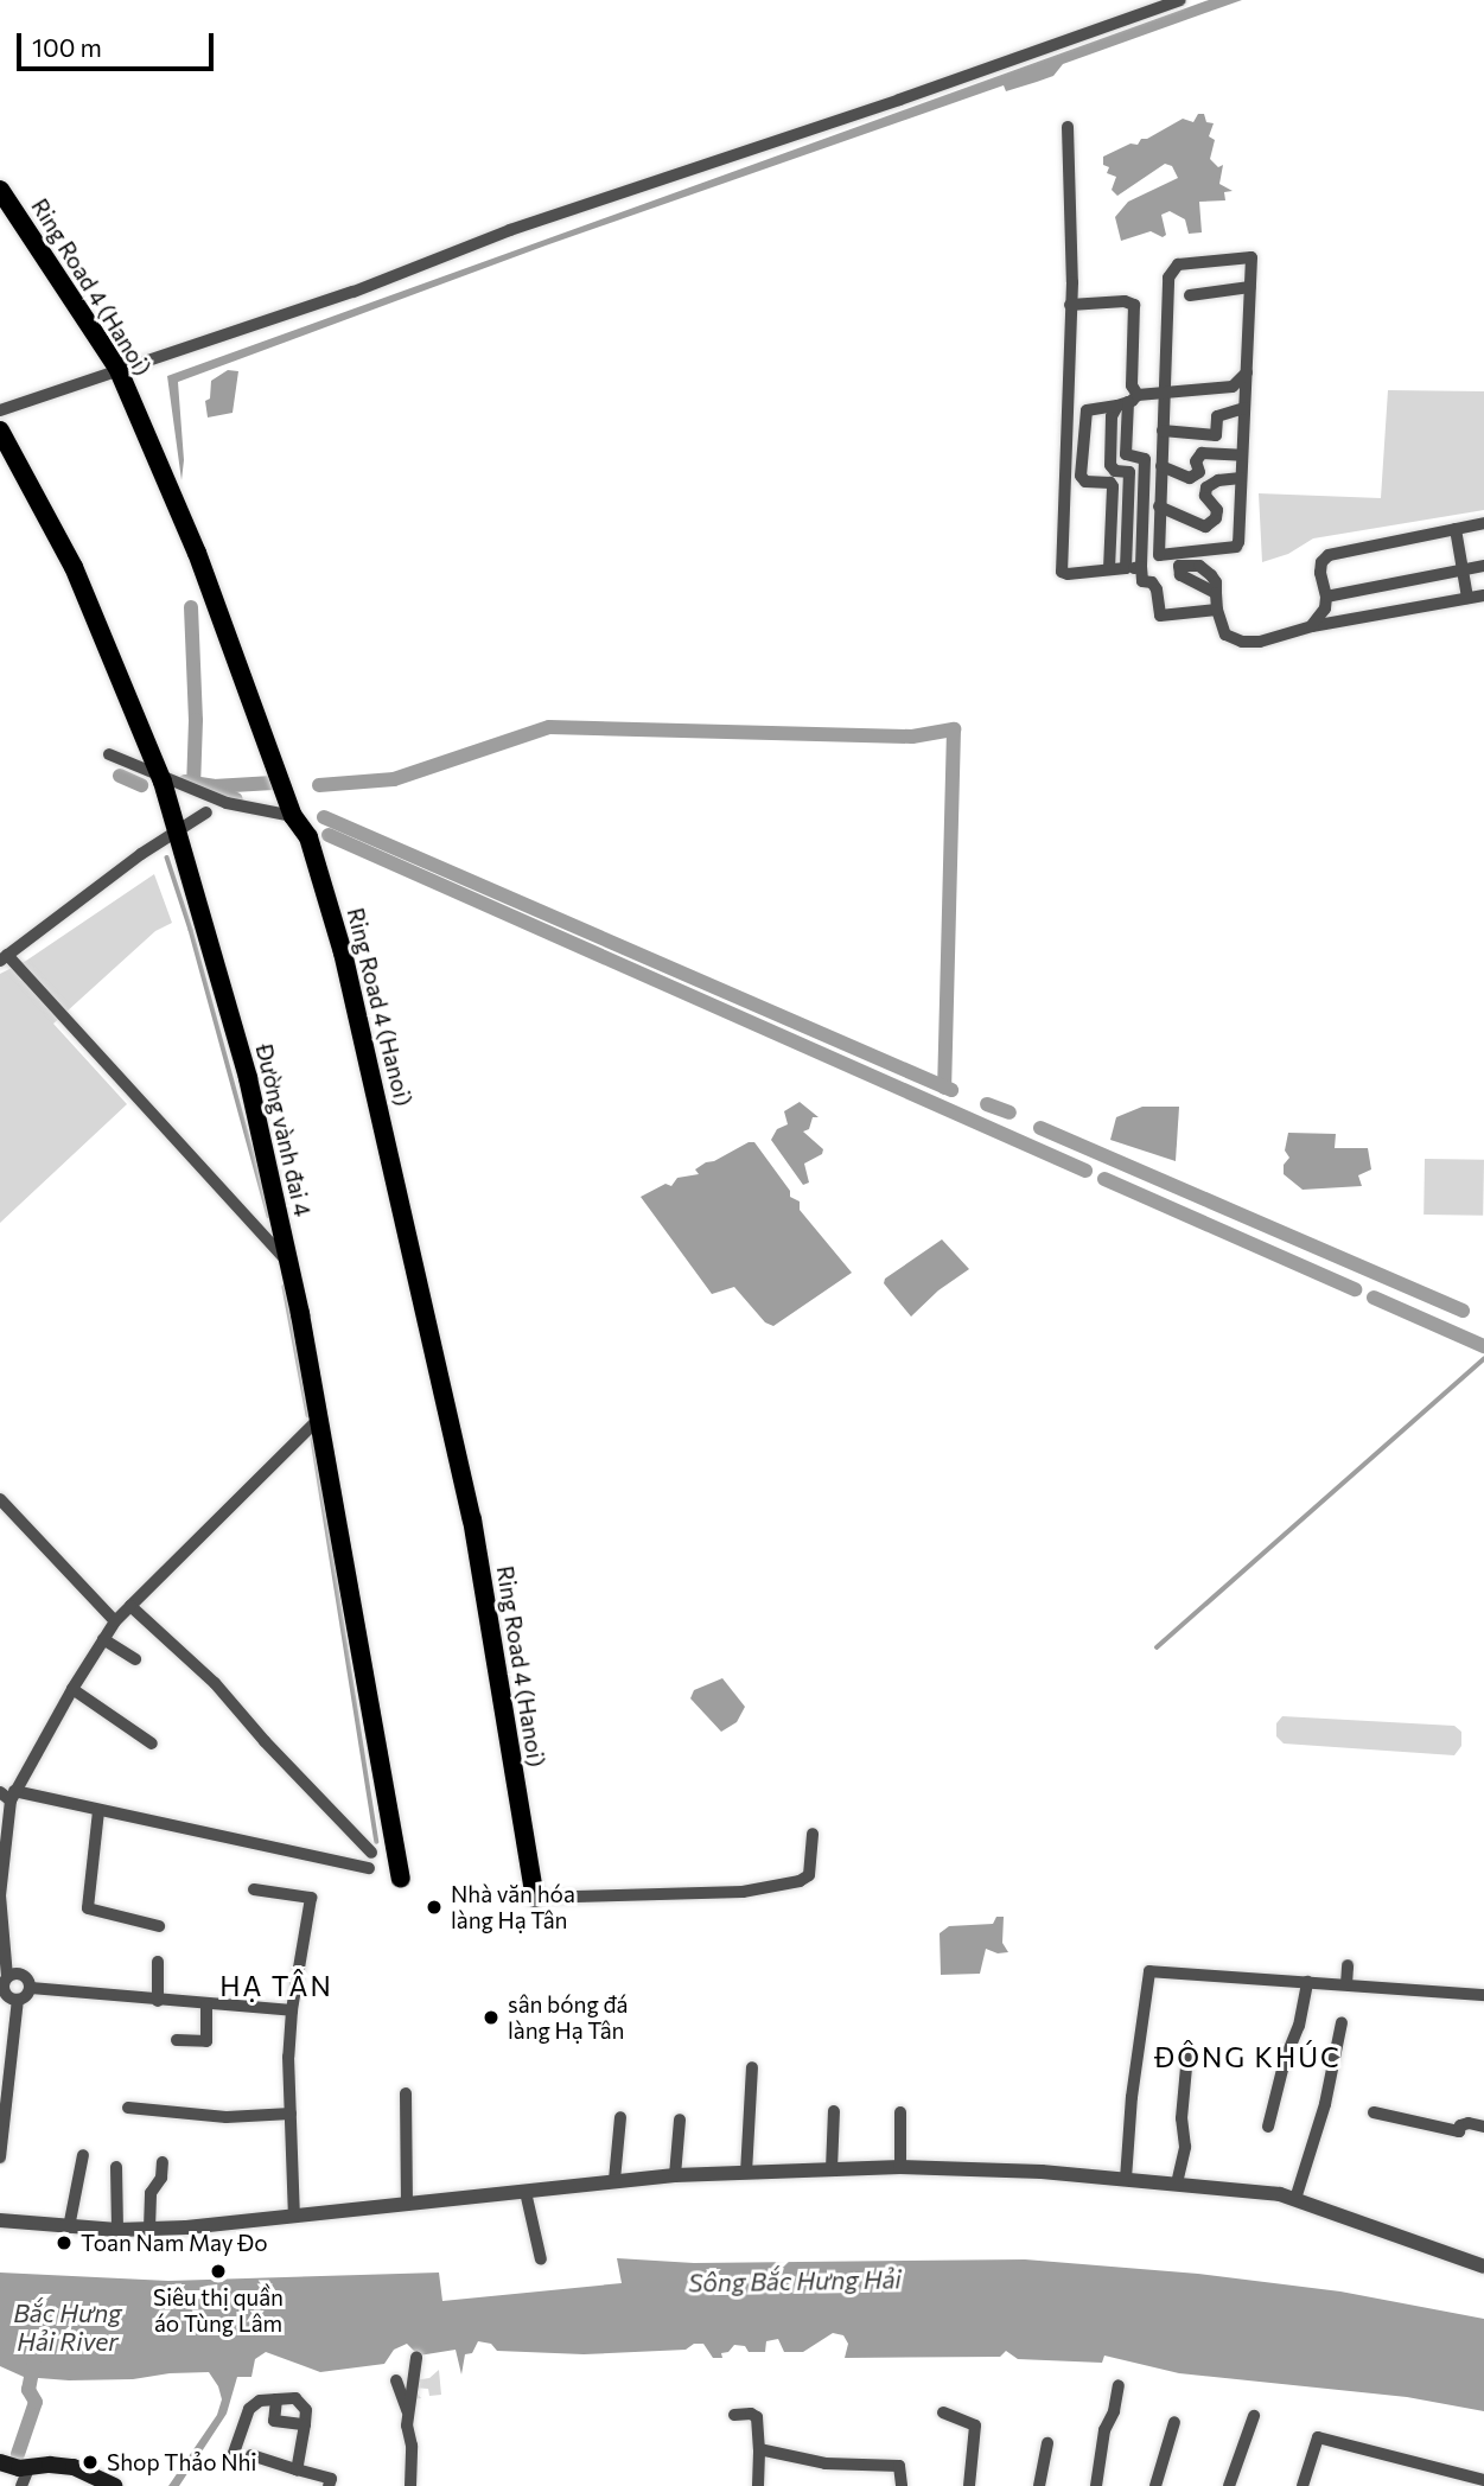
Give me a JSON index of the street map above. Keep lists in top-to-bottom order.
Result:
{
  "streets": {
    "main road": ["Ring Road 4 (Hanoi)", "Đường vành đai 4"]
  },
  "districts": ["HẠ TÂN", "ĐÔNG KHÚC"],
  "water": ["Sông Bắc Hưng Hải", "Bắc Hưng Hải River"],
  "places": [
    "Nhà văn hóa làng Hạ Tân",
    "sân bóng đá làng Hạ Tân",
    "Toan Nam May Đo",
    "Siêu thị quần áo Tùng Lâm",
    "Shop Thảo Nhi"
  ],
  "scale_bar": "100 m"
}
